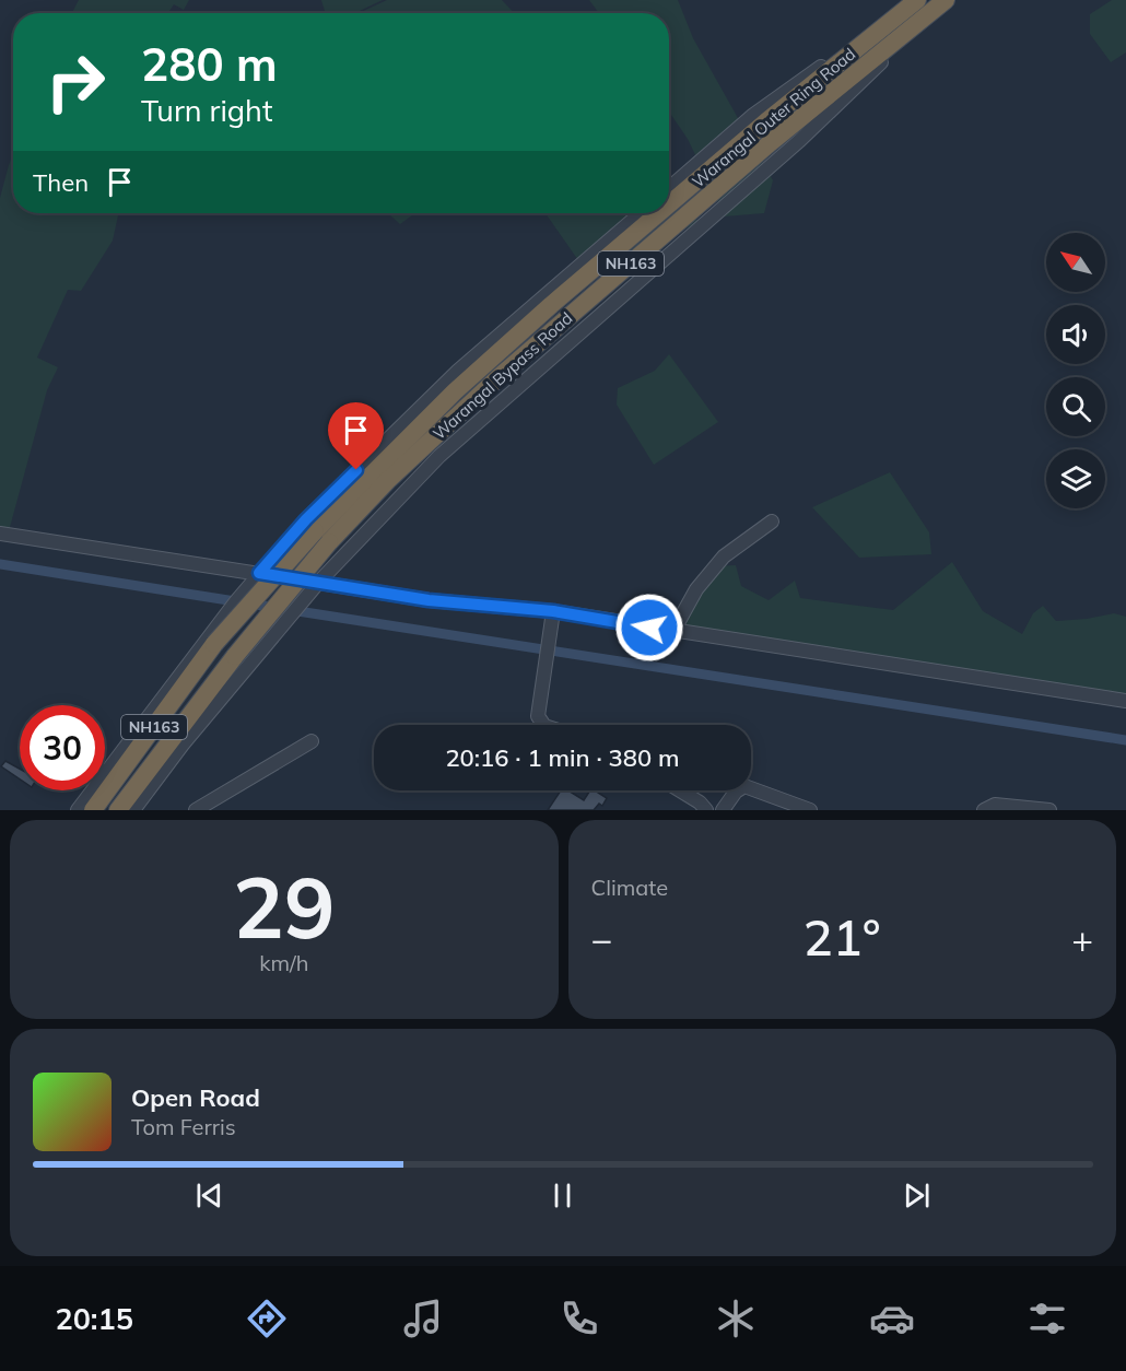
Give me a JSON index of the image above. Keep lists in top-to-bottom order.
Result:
{
  "streets": {
    "highway": ["Warangal Outer Ring Road", "NH163", "Warangal Bypass Road"]
  },
  "crossings": [
    ["Warangal Outer Ring Road", "Warangal Bypass Road"]
  ],
  "north": "top left",
  "page": {
    "turn": ["280 m", "Turn right"],
    "then": "Then",
    "limit": "30",
    "trip": "20:16 · 1 min · 380 m",
    "tile": [
      ["29", "km/h"],
      "Climate"
    ],
    "heat": ["−", "21°", "+"],
    "song": ["Open Road", "Tom Ferris"],
    "tabs": "20:15"
  }
}
